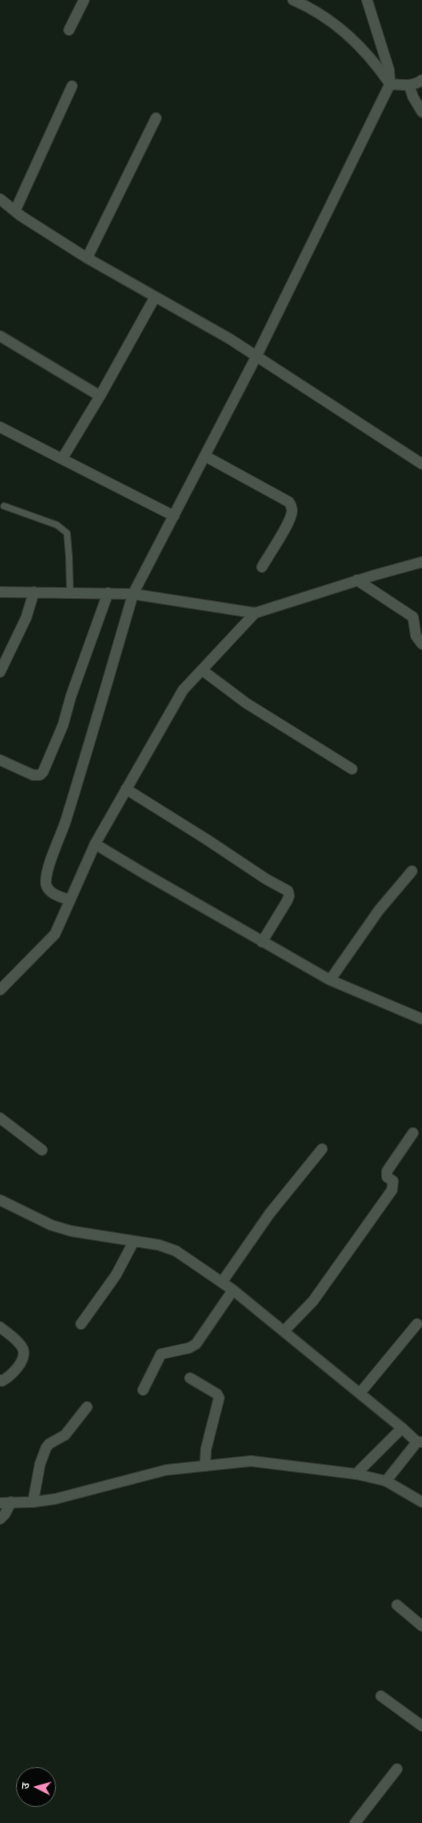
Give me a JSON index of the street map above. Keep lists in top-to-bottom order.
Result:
{
  "north": "left"
}
